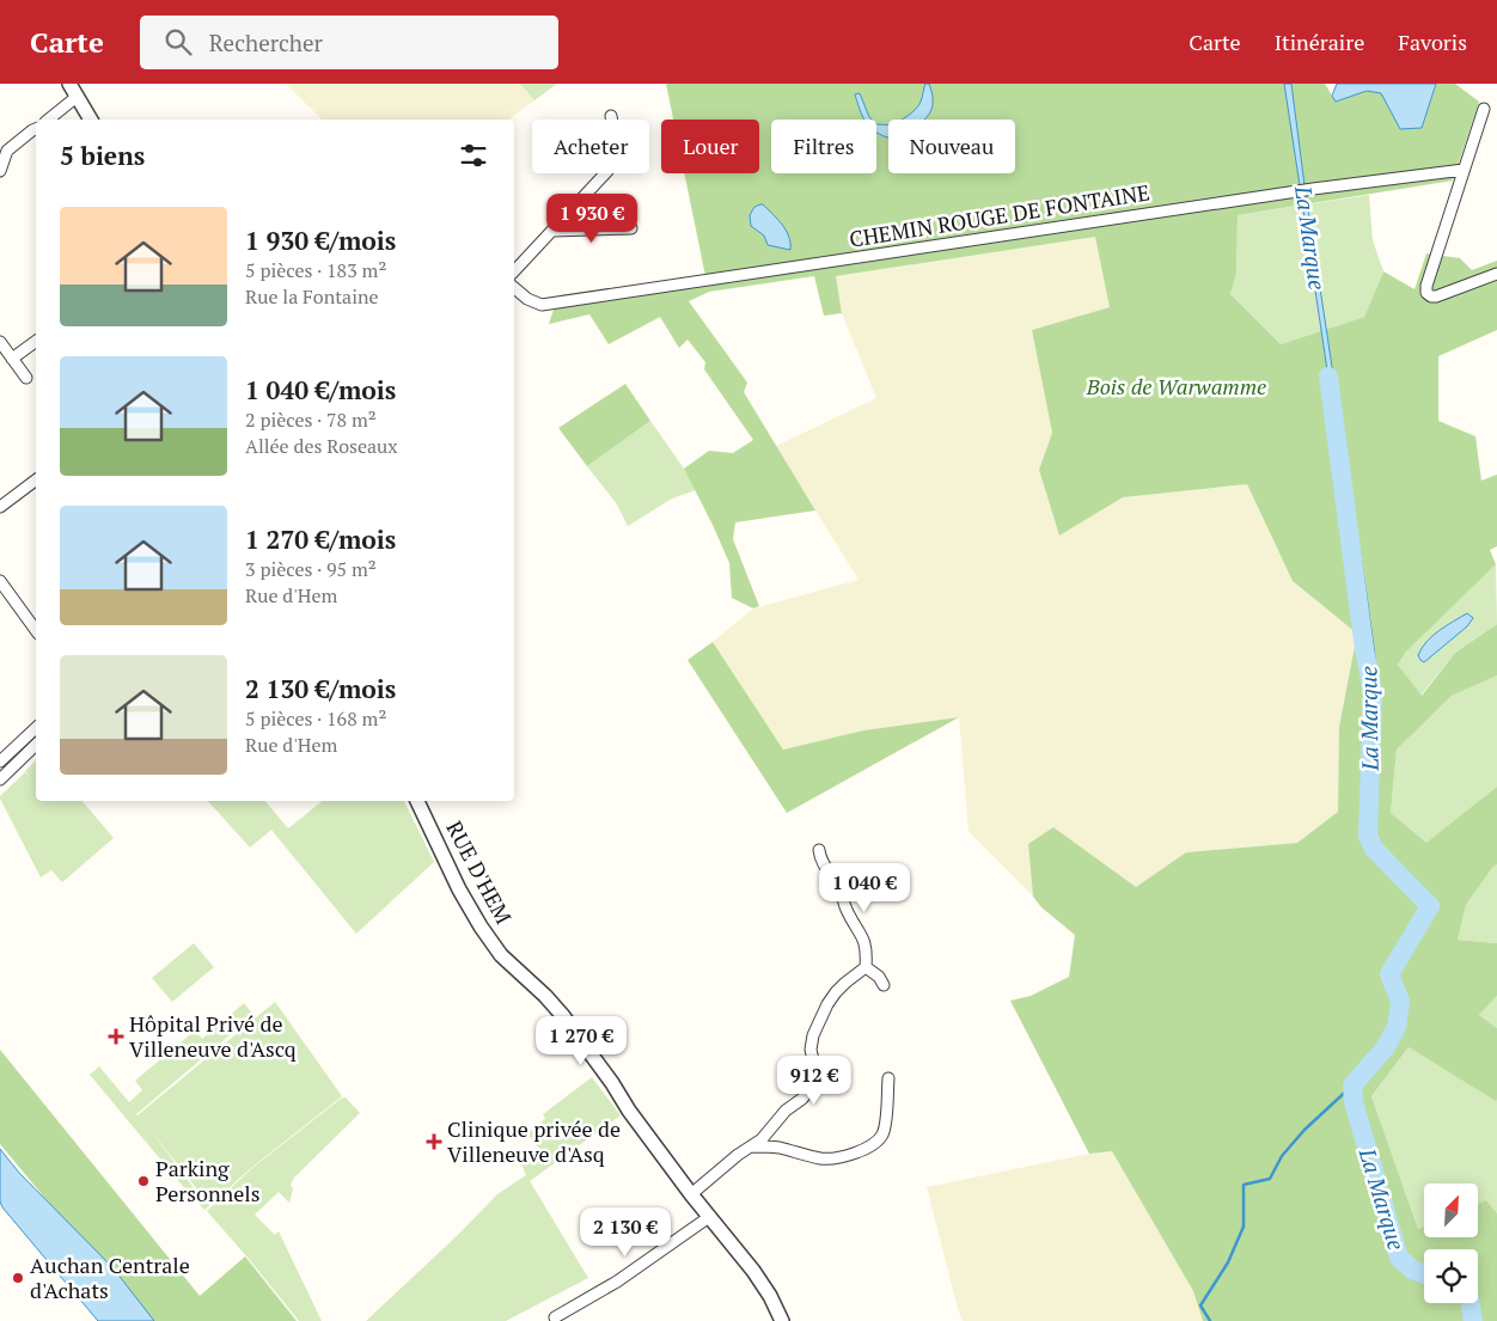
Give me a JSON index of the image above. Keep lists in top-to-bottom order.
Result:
{
  "streets": {
    "street": ["CHEMIN ROUGE DE FONTAINE", "RUE D'HEM"]
  },
  "water": ["La Marque"],
  "parks": ["Bois de Warwamme"],
  "places": {
    "health": ["Hôpital Privé de Villeneuve d'Ascq", "Clinique privée de Villeneuve d'Asq"],
    "other": ["Parking Personnels", "Auchan Centrale d'Achats"]
  },
  "north": "top right",
  "page": {
    "header": "Carte",
    "search": "Rechercher",
    "nav": ["Carte", "Itinéraire", "Favoris"],
    "chip": [
      "Acheter",
      "Louer",
      "Filtres",
      "Nouveau"
    ],
    "heading": "5 biens",
    "list": [
      {
        "name": "1 930 €/mois",
        "note": "5 pièces · 183 m² · Rue la Fontaine"
      },
      {
        "name": "1 040 €/mois",
        "note": "2 pièces · 78 m² · Allée des Roseaux"
      },
      {
        "name": "1 270 €/mois",
        "note": "3 pièces · 95 m² · Rue d'Hem"
      },
      {
        "name": "2 130 €/mois",
        "note": "5 pièces · 168 m² · Rue d'Hem"
      }
    ],
    "price": [
      "1 930 €",
      "1 040 €",
      "1 270 €",
      "912 €",
      "2 130 €"
    ]
  }
}
